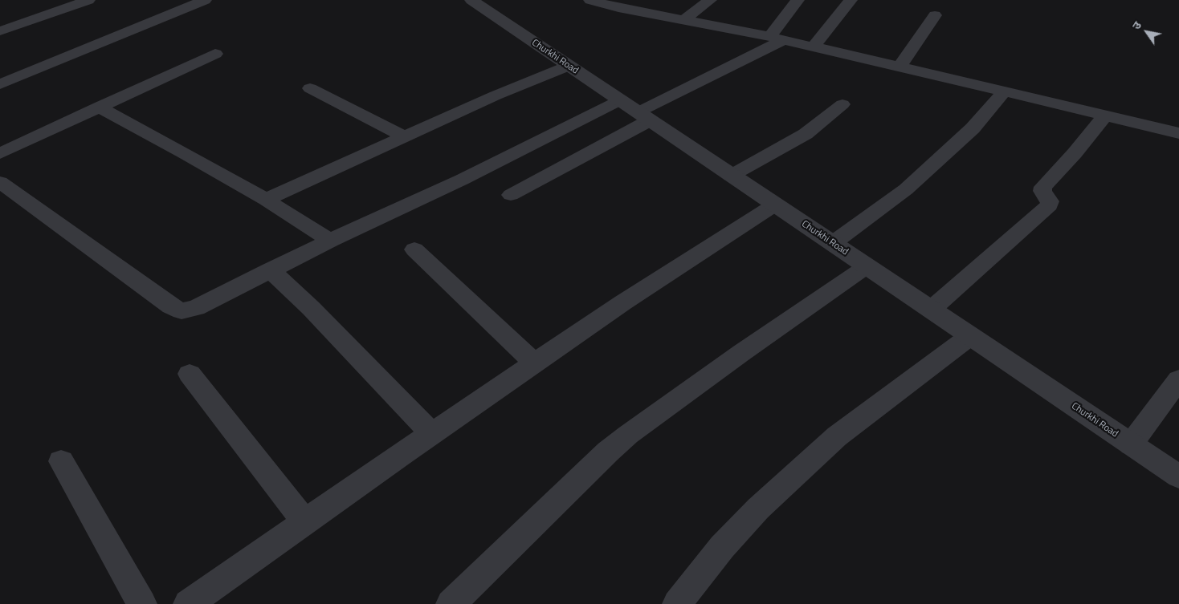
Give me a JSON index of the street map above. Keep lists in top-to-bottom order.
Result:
{
  "streets": {
    "street": ["Churkhi Road"]
  },
  "north": "top left"
}
